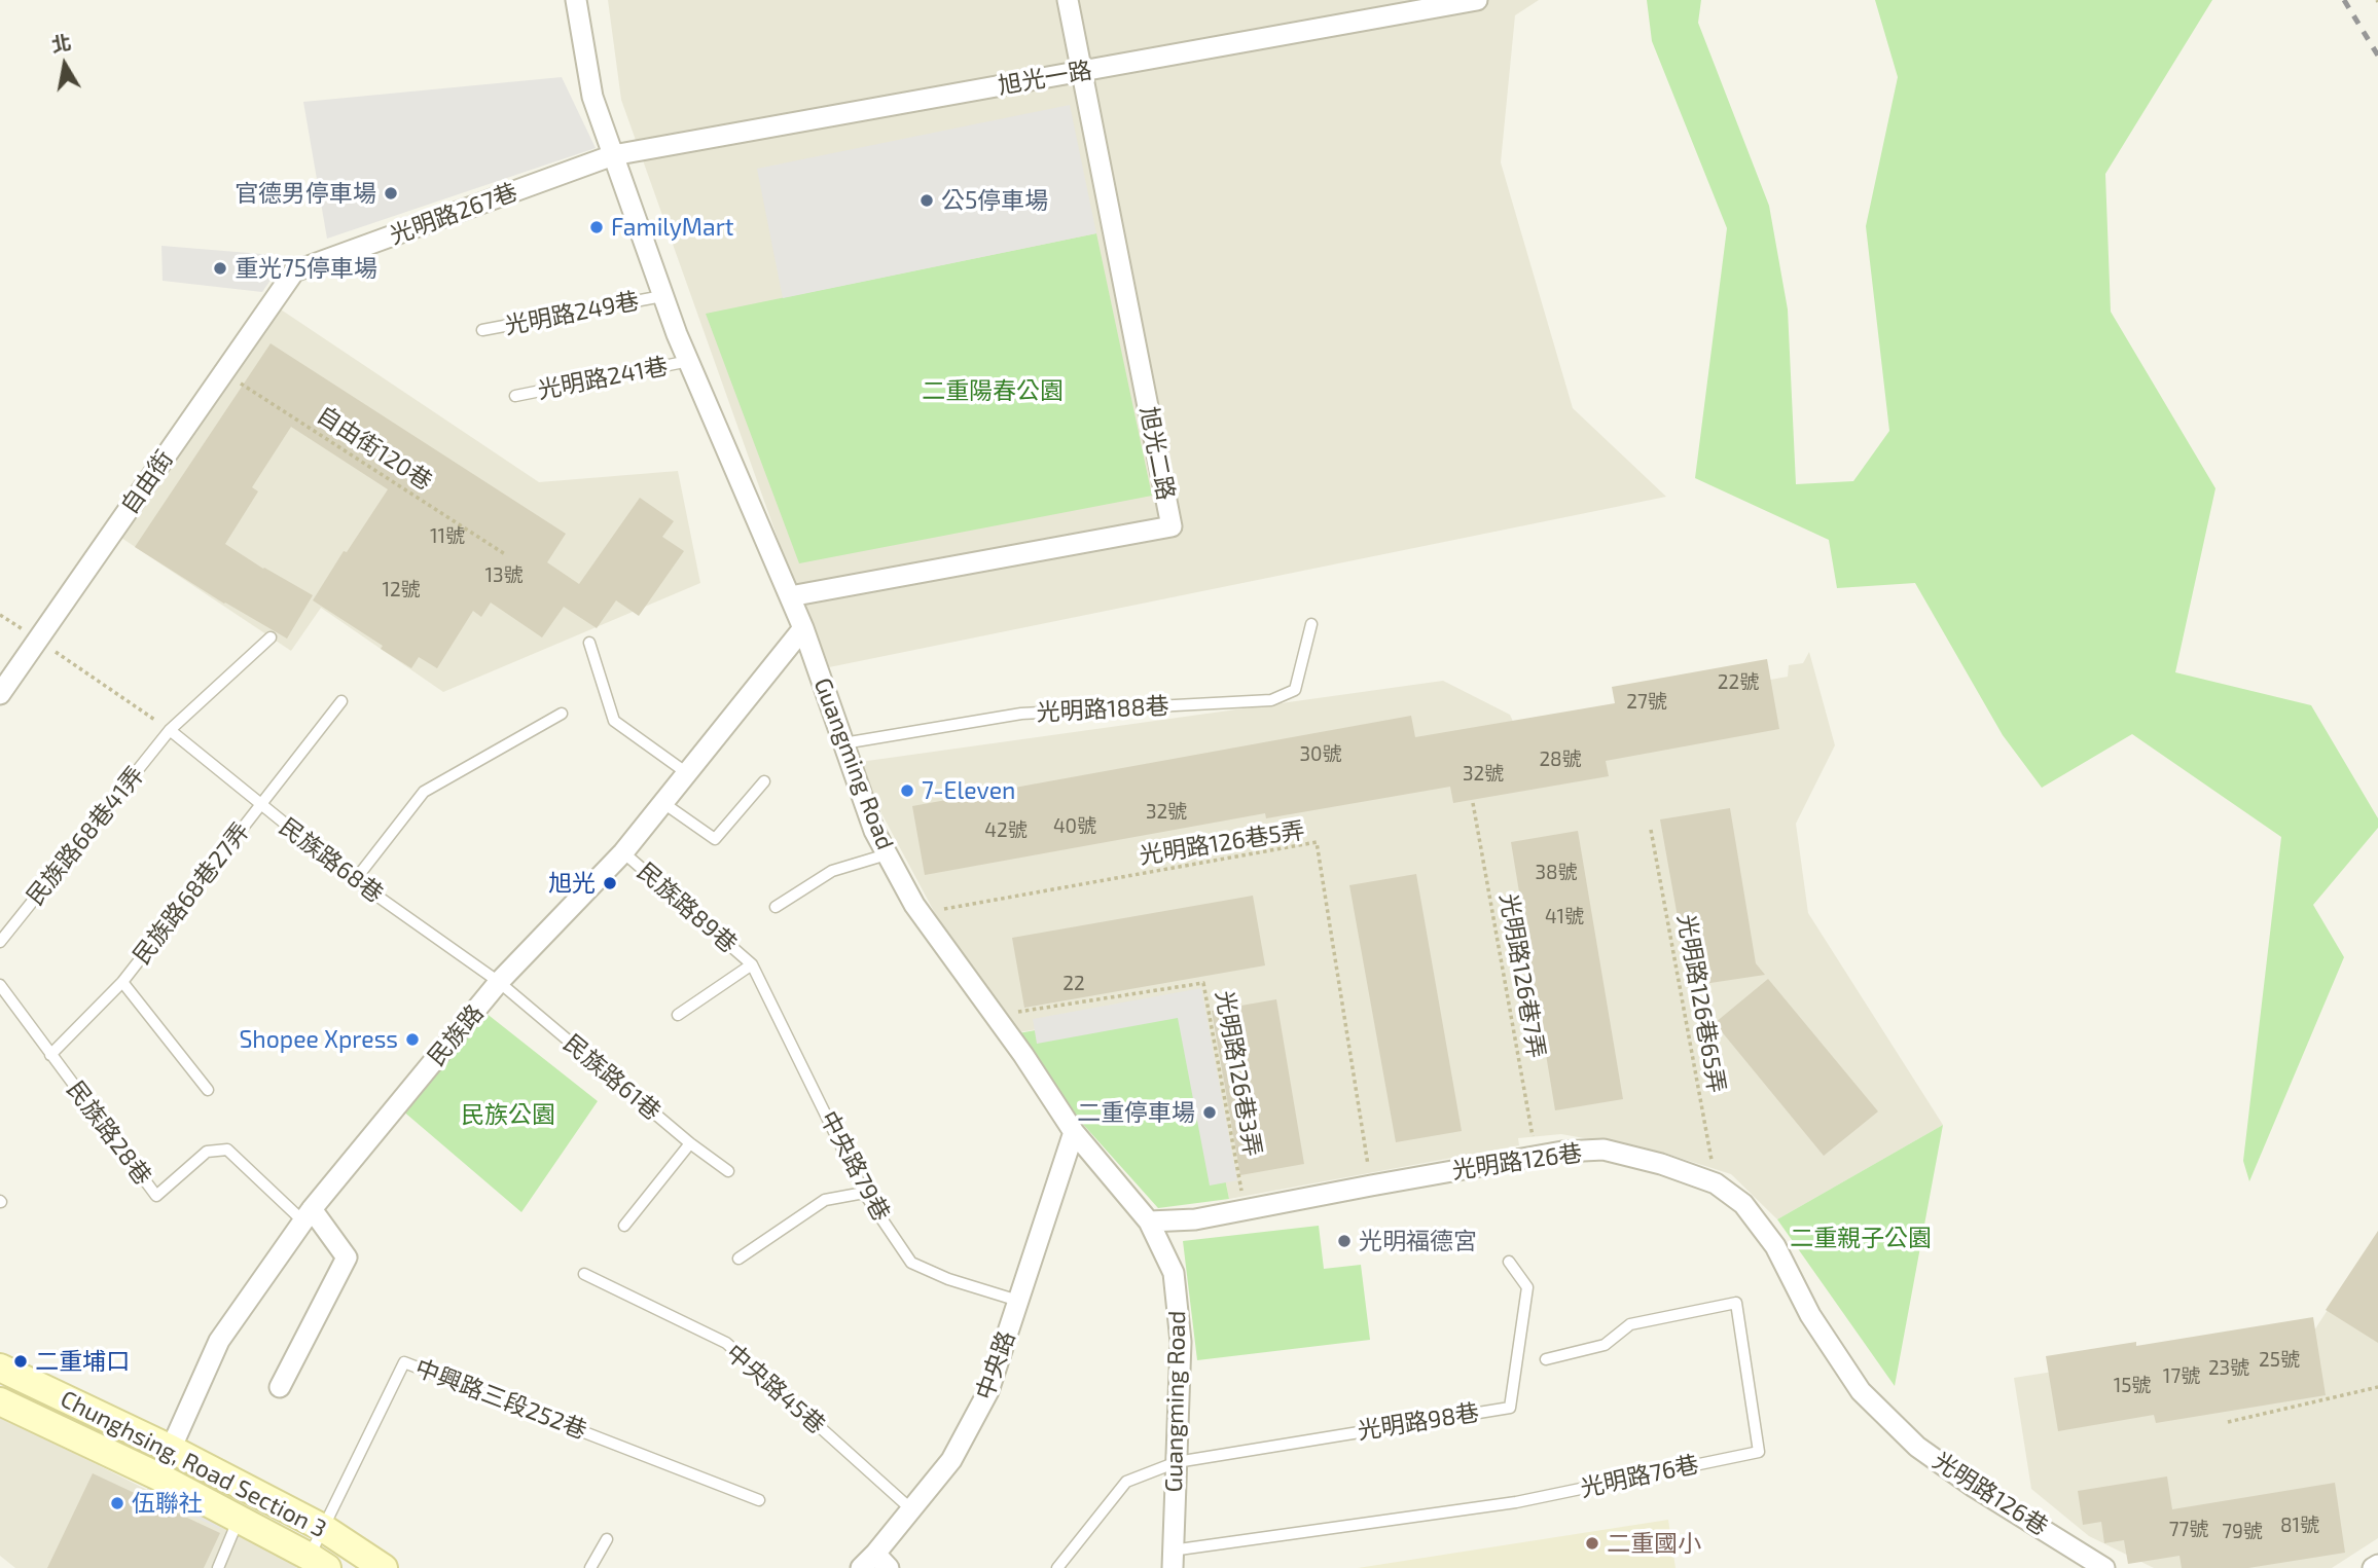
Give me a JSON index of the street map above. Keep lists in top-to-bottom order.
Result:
{
  "streets": {
    "main road": ["Chunghsing, Road Section 3"],
    "street": [
      "旭光一路",
      "光明路267巷",
      "旭光二路",
      "自由街",
      "Guangming Road",
      "民族路",
      "光明路126巷",
      "中央路"
    ],
    "lane": [
      "光明路249巷",
      "光明路241巷",
      "光明路188巷",
      "民族路68巷41弄",
      "民族路68巷",
      "民族路68巷27弄",
      "民族路89巷",
      "民族路61巷",
      "民族路28巷",
      "中央路79巷",
      "中央路45巷",
      "中興路三段252巷",
      "光明路98巷",
      "光明路76巷"
    ],
    "path": [
      "自由街120巷",
      "光明路126巷5弄",
      "光明路126巷7弄",
      "光明路126巷65弄",
      "光明路126巷3弄"
    ]
  },
  "crossings": [
    ["旭光一路", "光明路267巷"],
    ["旭光一路", "旭光二路"],
    ["旭光一路", "Guangming Road"],
    ["光明路267巷", "自由街"],
    ["光明路267巷", "Guangming Road"],
    ["光明路249巷", "Guangming Road"],
    ["光明路241巷", "Guangming Road"],
    ["自由街120巷", "自由街"],
    ["旭光二路", "Guangming Road"],
    ["光明路188巷", "Guangming Road"],
    ["Guangming Road", "光明路126巷5弄"],
    ["Guangming Road", "民族路"],
    ["Guangming Road", "光明路126巷3弄"],
    ["Guangming Road", "光明路126巷"],
    ["Guangming Road", "中央路"],
    ["Guangming Road", "光明路98巷"],
    ["Guangming Road", "光明路76巷"],
    ["民族路68巷41弄", "民族路68巷"],
    ["光明路126巷5弄", "光明路126巷"],
    ["民族路68巷", "民族路68巷27弄"],
    ["民族路68巷", "民族路"],
    ["民族路68巷", "民族路61巷"],
    ["民族路68巷27弄", "民族路28巷"],
    ["民族路89巷", "民族路"],
    ["民族路89巷", "中央路79巷"],
    ["光明路126巷7弄", "光明路126巷"],
    ["光明路126巷65弄", "光明路126巷"],
    ["民族路", "民族路61巷"],
    ["民族路", "民族路28巷"],
    ["民族路", "Chunghsing, Road Section 3"],
    ["光明路126巷3弄", "光明路126巷"],
    ["中央路79巷", "中央路"],
    ["中央路", "中央路45巷"],
    ["中興路三段252巷", "Chunghsing, Road Section 3"]
  ],
  "parks": ["二重陽春公園", "民族公園", "二重親子公園"],
  "places": [
    "官德男停車場",
    "公5停車場",
    "FamilyMart",
    "重光75停車場",
    "7-Eleven",
    "旭光",
    "Shopee Xpress",
    "二重停車場",
    "光明福德宮",
    "二重埔口",
    "伍聯社",
    "二重國小"
  ],
  "house_numbers": [
    "11號",
    "13號",
    "12號",
    "22號",
    "27號",
    "30號",
    "28號",
    "32號",
    "32號",
    "40號",
    "42號",
    "38號",
    "41號",
    "22",
    "25號",
    "23號",
    "17號",
    "15號",
    "81號",
    "77號",
    "79號"
  ],
  "north": "top"
}
